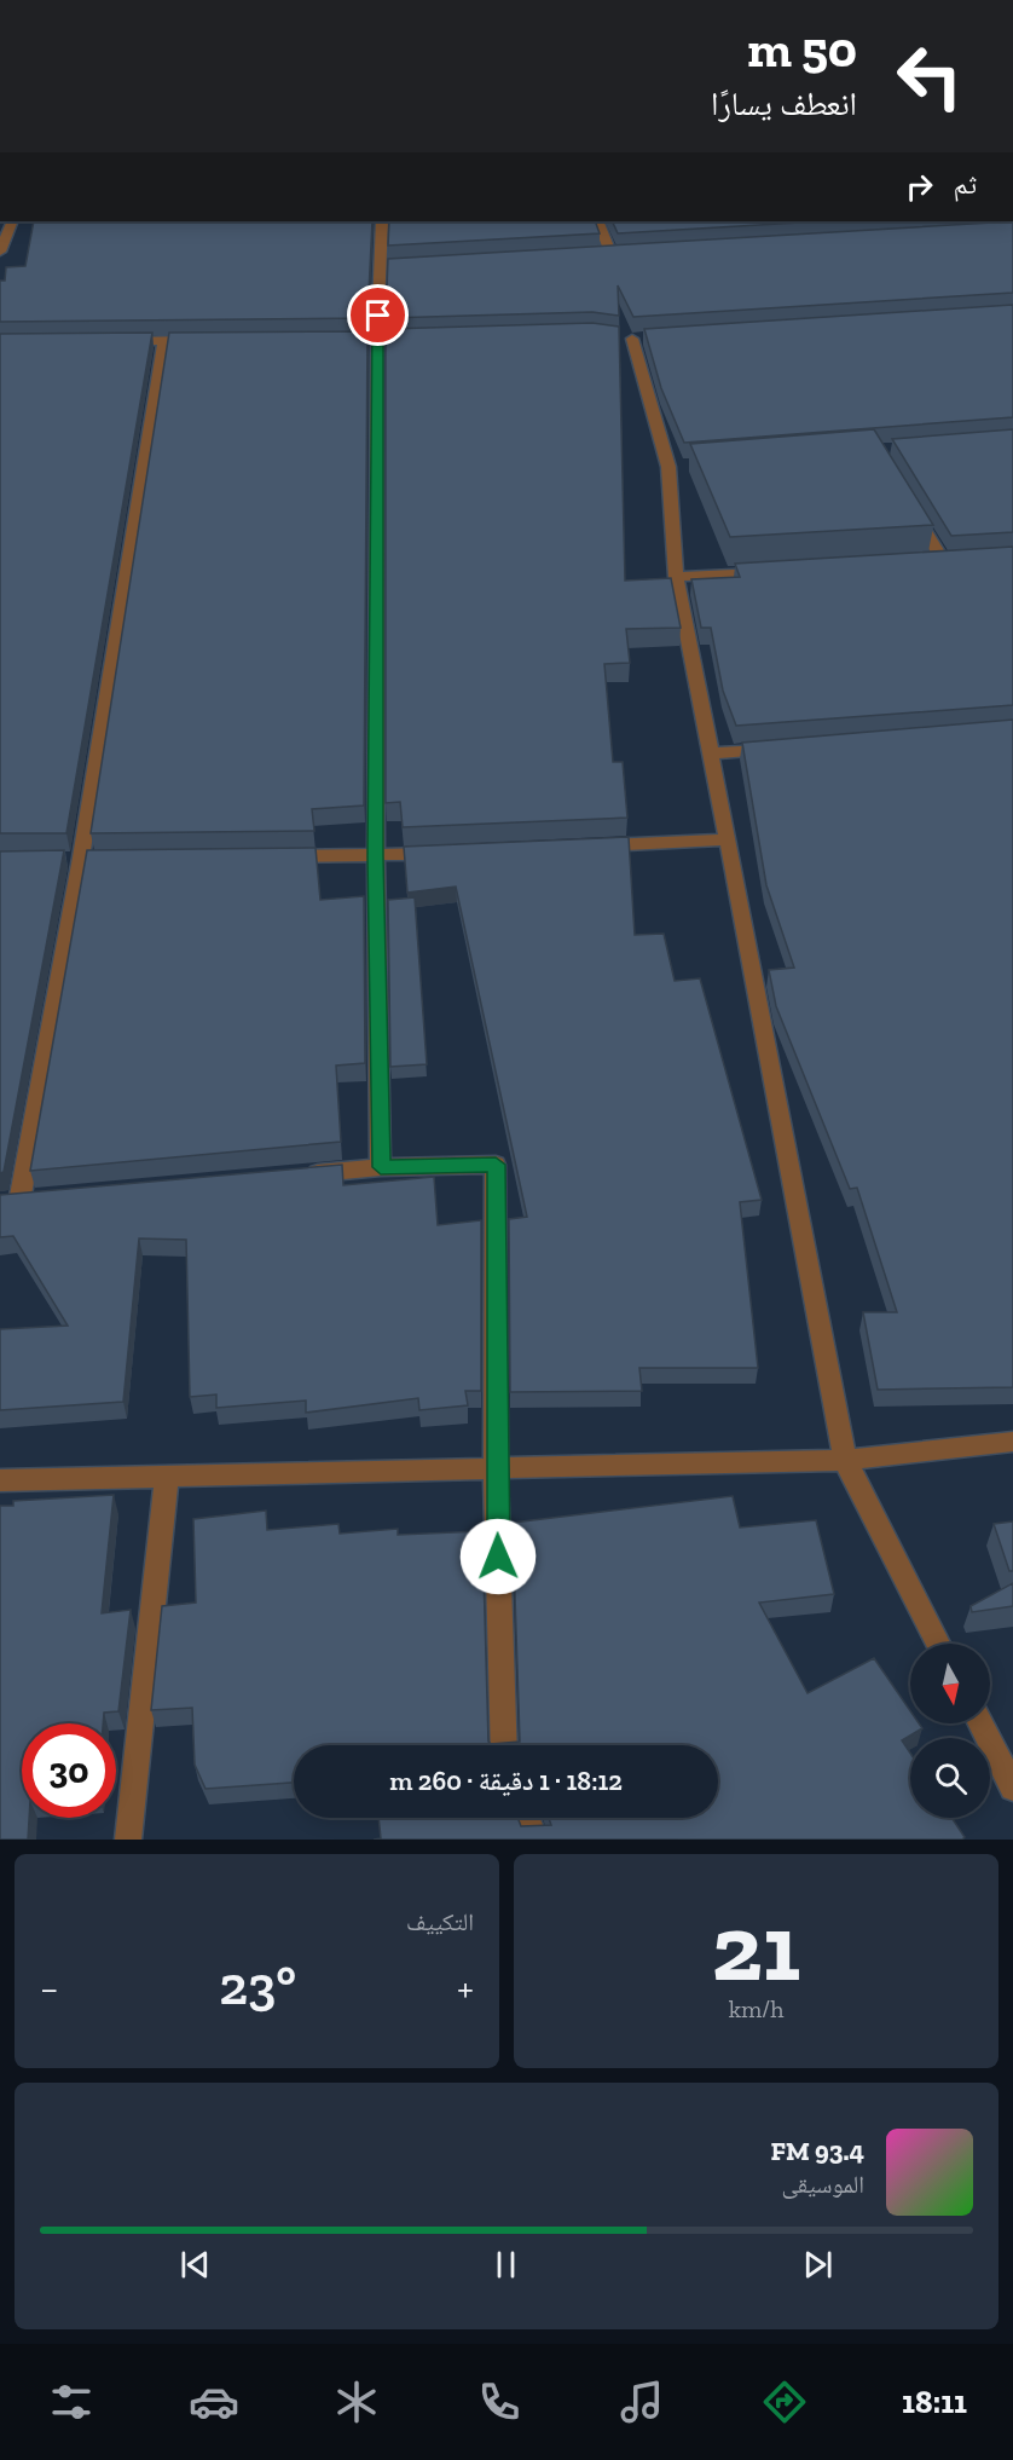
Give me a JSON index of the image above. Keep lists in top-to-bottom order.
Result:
{
  "north": "bottom",
  "page": {
    "turn": ["50 m", "انعطف يسارًا"],
    "then": "ثم",
    "limit": "30",
    "trip": "18:12 · 1 دقيقة · 260 m",
    "tile": [
      ["21", "km/h"],
      "التكييف"
    ],
    "heat": ["−", "23°", "+"],
    "song": ["93.4 FM", "الموسيقى"],
    "tabs": "18:11"
  }
}
